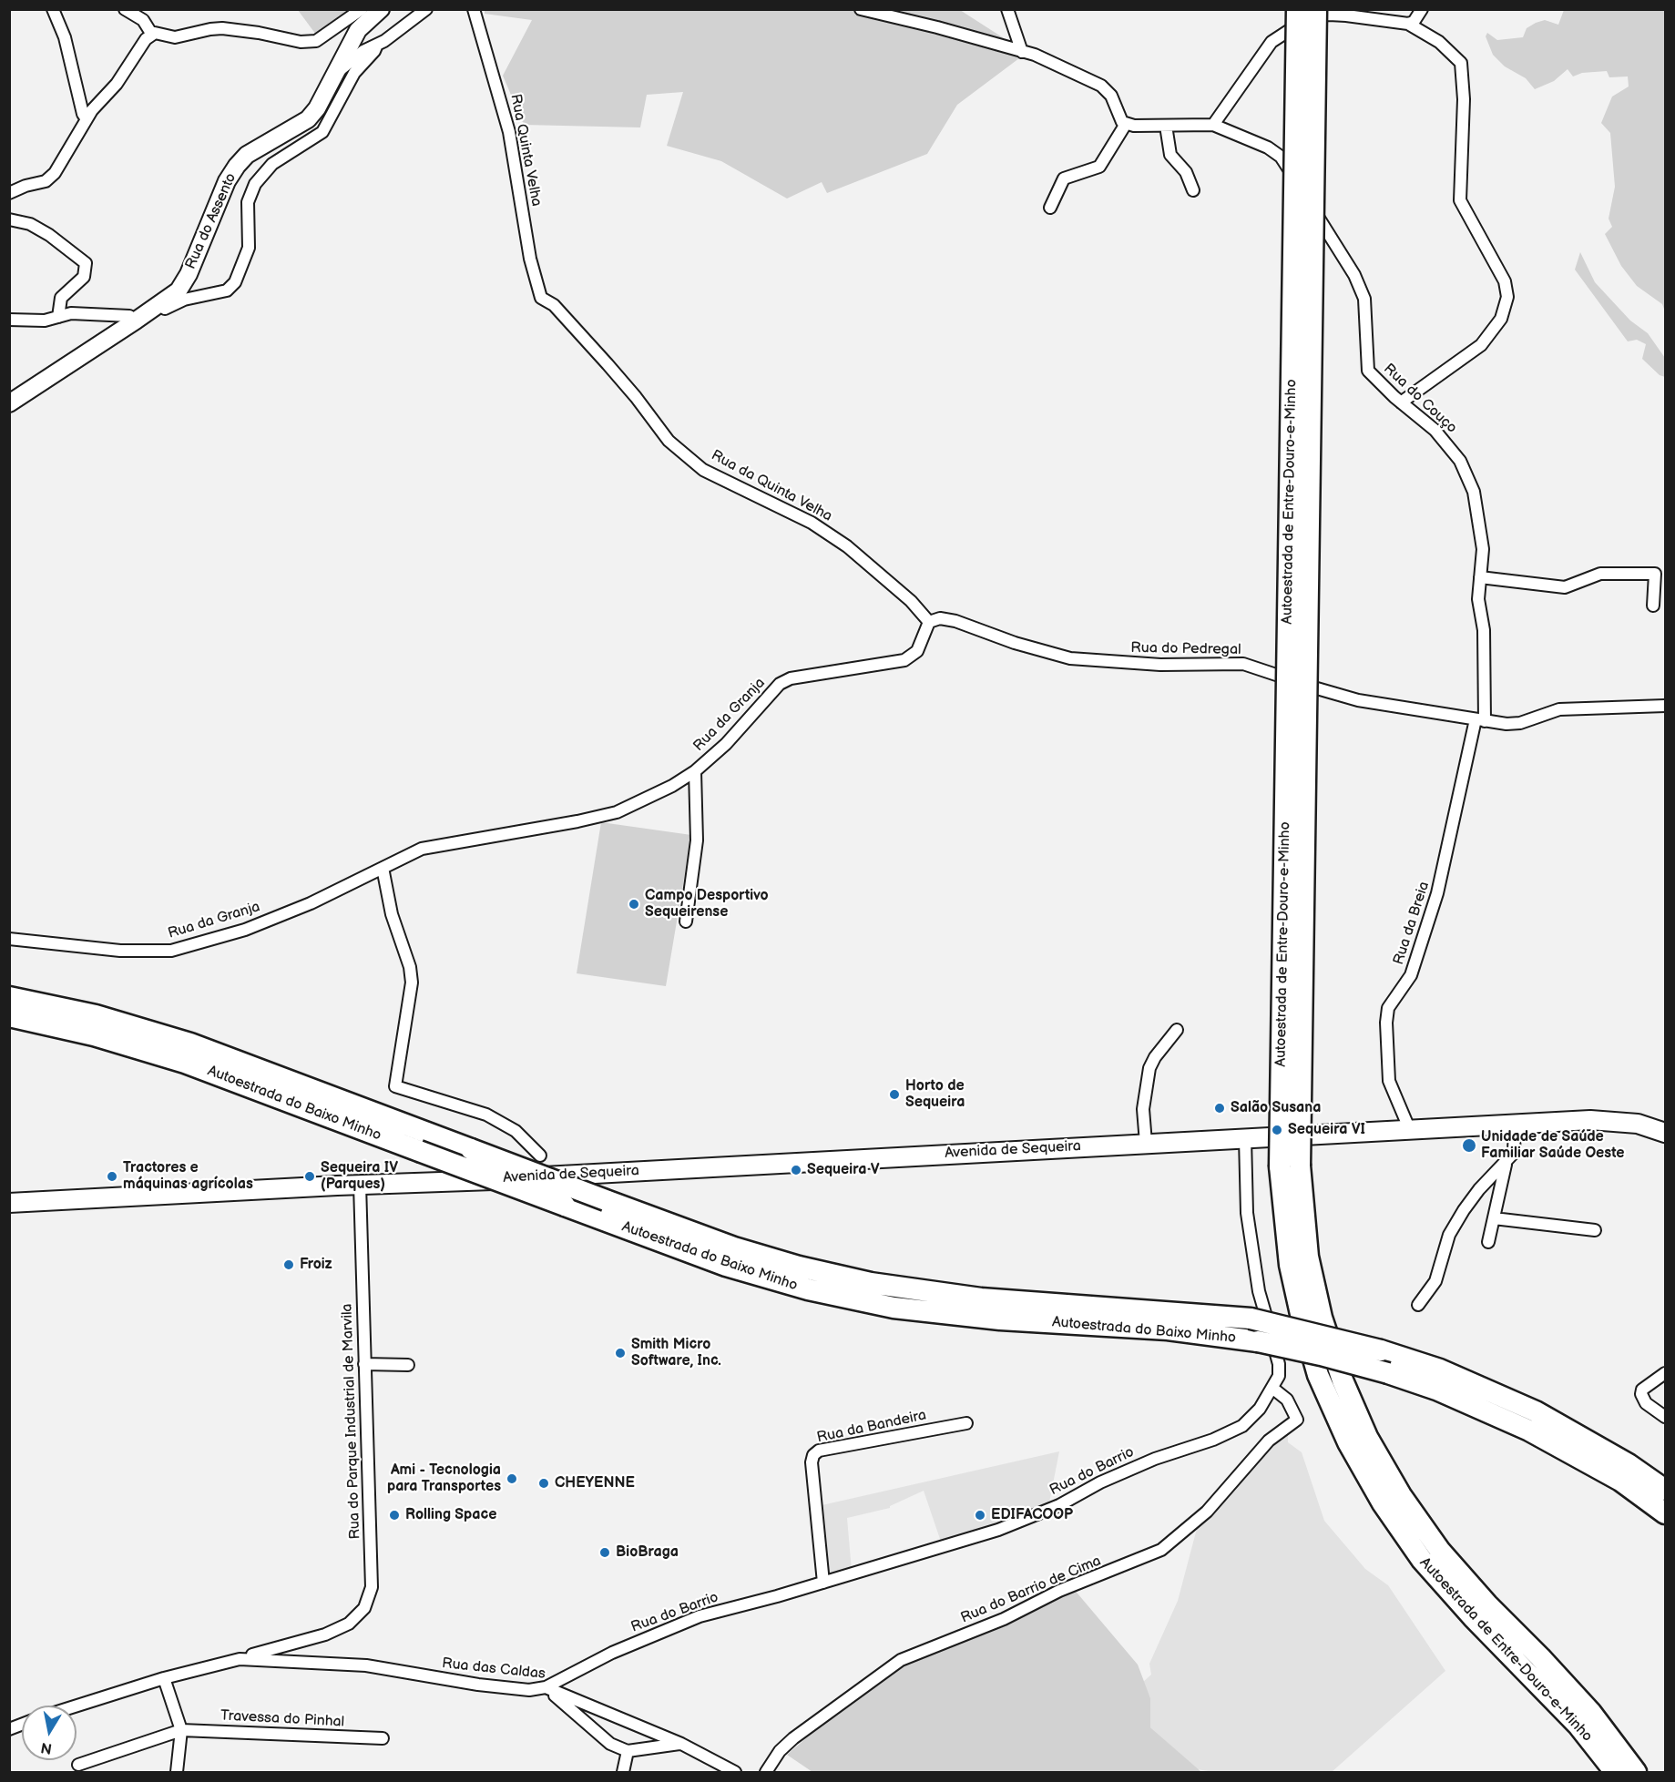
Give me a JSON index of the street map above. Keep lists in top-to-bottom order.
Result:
{
  "streets": {
    "highway": ["Autoestrada de Entre-Douro-e-Minho", "Autoestrada do Baixo Minho"],
    "main road": ["Avenida de Sequeira"],
    "street": [
      "Rua Quinta Velha",
      "Rua do Assento",
      "Rua do Couço",
      "Rua da Quinta Velha",
      "Rua do Pedregal",
      "Rua da Granja",
      "Rua da Breia",
      "Rua do Parque Industrial de Marvila",
      "Rua da Bandeira",
      "Rua do Barrio",
      "Rua do Barrio de Cima",
      "Rua das Caldas",
      "Travessa do Pinhal"
    ]
  },
  "crossings": [
    ["Rua Quinta Velha", "Rua da Quinta Velha"],
    ["Rua do Couço", "Rua do Pedregal"],
    ["Rua do Couço", "Rua da Breia"],
    ["Rua da Quinta Velha", "Rua do Pedregal"],
    ["Rua da Quinta Velha", "Rua da Granja"],
    ["Rua do Pedregal", "Rua da Granja"],
    ["Rua do Pedregal", "Rua da Breia"],
    ["Rua da Breia", "Avenida de Sequeira"],
    ["Avenida de Sequeira", "Rua do Parque Industrial de Marvila"],
    ["Avenida de Sequeira", "Rua do Barrio"],
    ["Rua do Parque Industrial de Marvila", "Rua das Caldas"],
    ["Rua da Bandeira", "Rua do Barrio"],
    ["Rua do Barrio", "Rua do Barrio de Cima"],
    ["Rua do Barrio", "Rua das Caldas"]
  ],
  "places": [
    "Campo Desportivo Sequeirense",
    "Horto de Sequeira",
    "Salão Susana",
    "Sequeira VI",
    "Unidade de Saúde Familiar Saúde Oeste",
    "Sequeira V",
    "Tractores e máquinas agrícolas",
    "Sequeira IV (Parques)",
    "Froiz",
    "Smith Micro Software, Inc.",
    "Ami - Tecnologia para Transportes",
    "CHEYENNE",
    "Rolling Space",
    "EDIFACOOP",
    "BioBraga"
  ],
  "north": "bottom"
}
